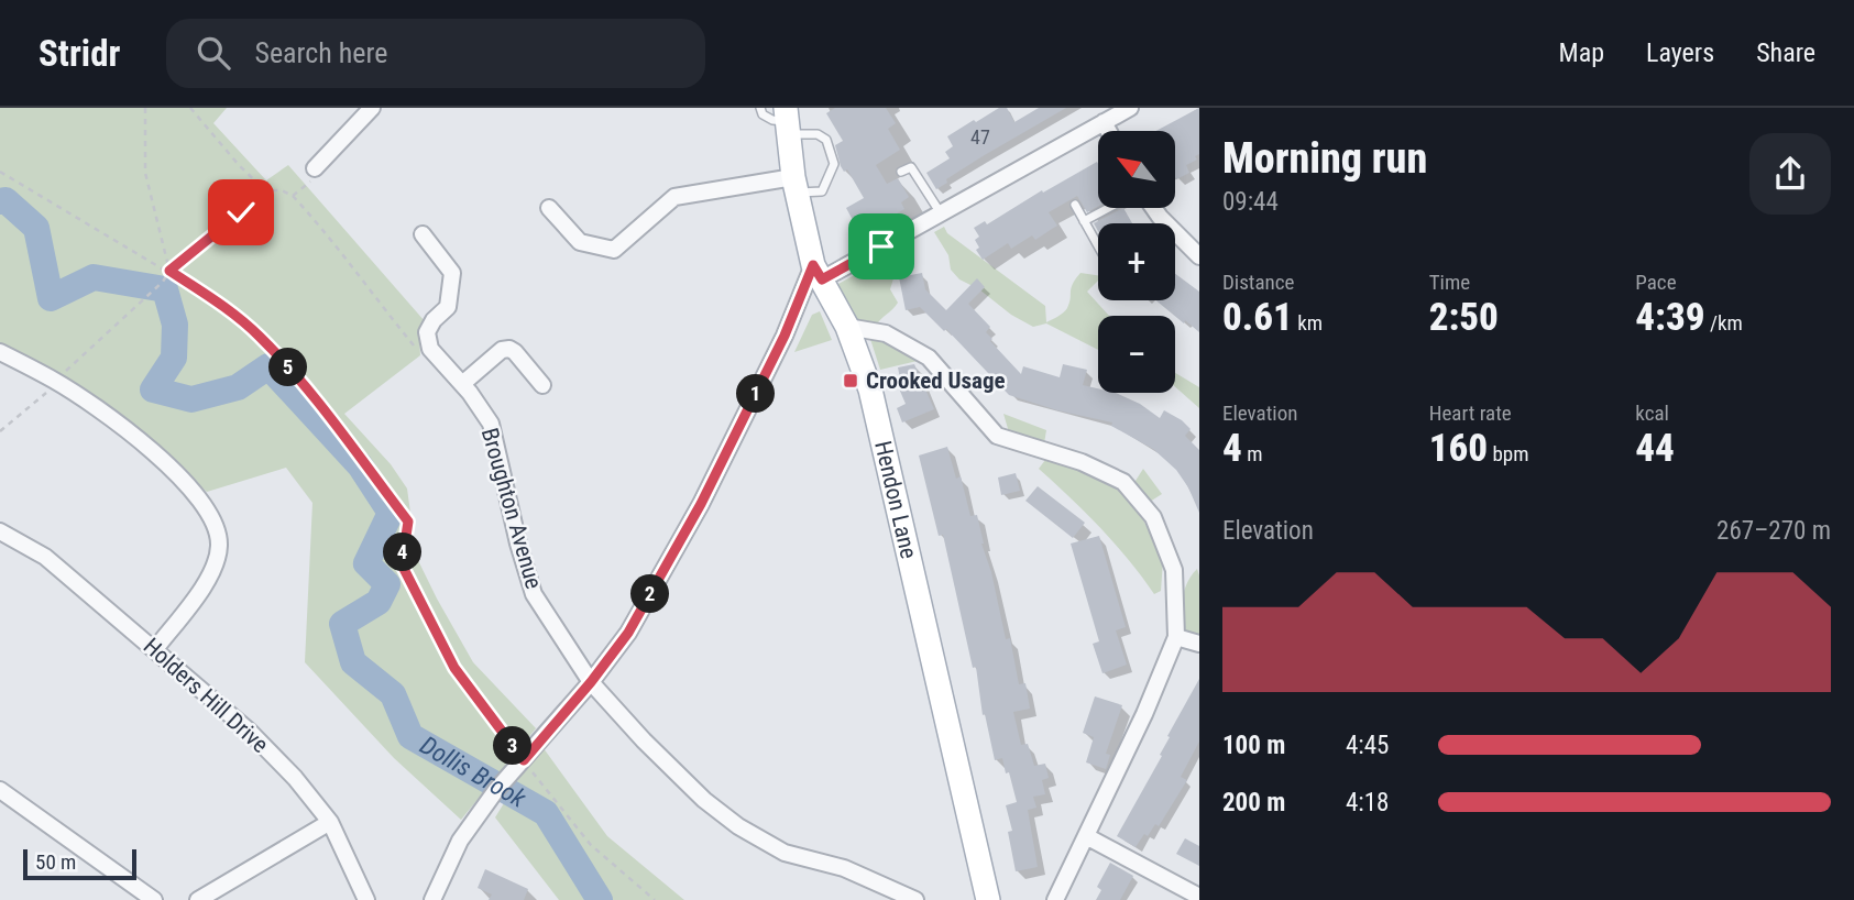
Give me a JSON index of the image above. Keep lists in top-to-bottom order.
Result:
{
  "streets": {
    "main road": ["Hendon Lane"],
    "street": ["Broughton Avenue", "Holders Hill Drive"]
  },
  "water": ["Dollis Brook"],
  "places": {
    "transit": ["Crooked Usage"]
  },
  "house_numbers": ["47"],
  "scale_bar": "50 m",
  "north": "top left",
  "page": {
    "header": "Stridr",
    "search": "Search here",
    "nav": ["Map", "Layers", "Share"],
    "heading": ["Morning run", "09:44"],
    "map_buttons": ["+", "−"],
    "stats": [
      ["Distance", "0.61 km"],
      ["Time", "2:50"],
      ["Pace", "4:39 /km"],
      ["Elevation", "4 m"],
      ["Heart rate", "160 bpm"],
      ["kcal", "44"]
    ],
    "pins": [
      "5",
      "1",
      "4",
      "2",
      "3"
    ],
    "chart": ["Elevation", "267–270 m"],
    "list": [
      {
        "name": "100 m",
        "note": "4:45"
      },
      {
        "name": "200 m",
        "note": "4:18"
      }
    ],
    "scale": "50 m"
  }
}
